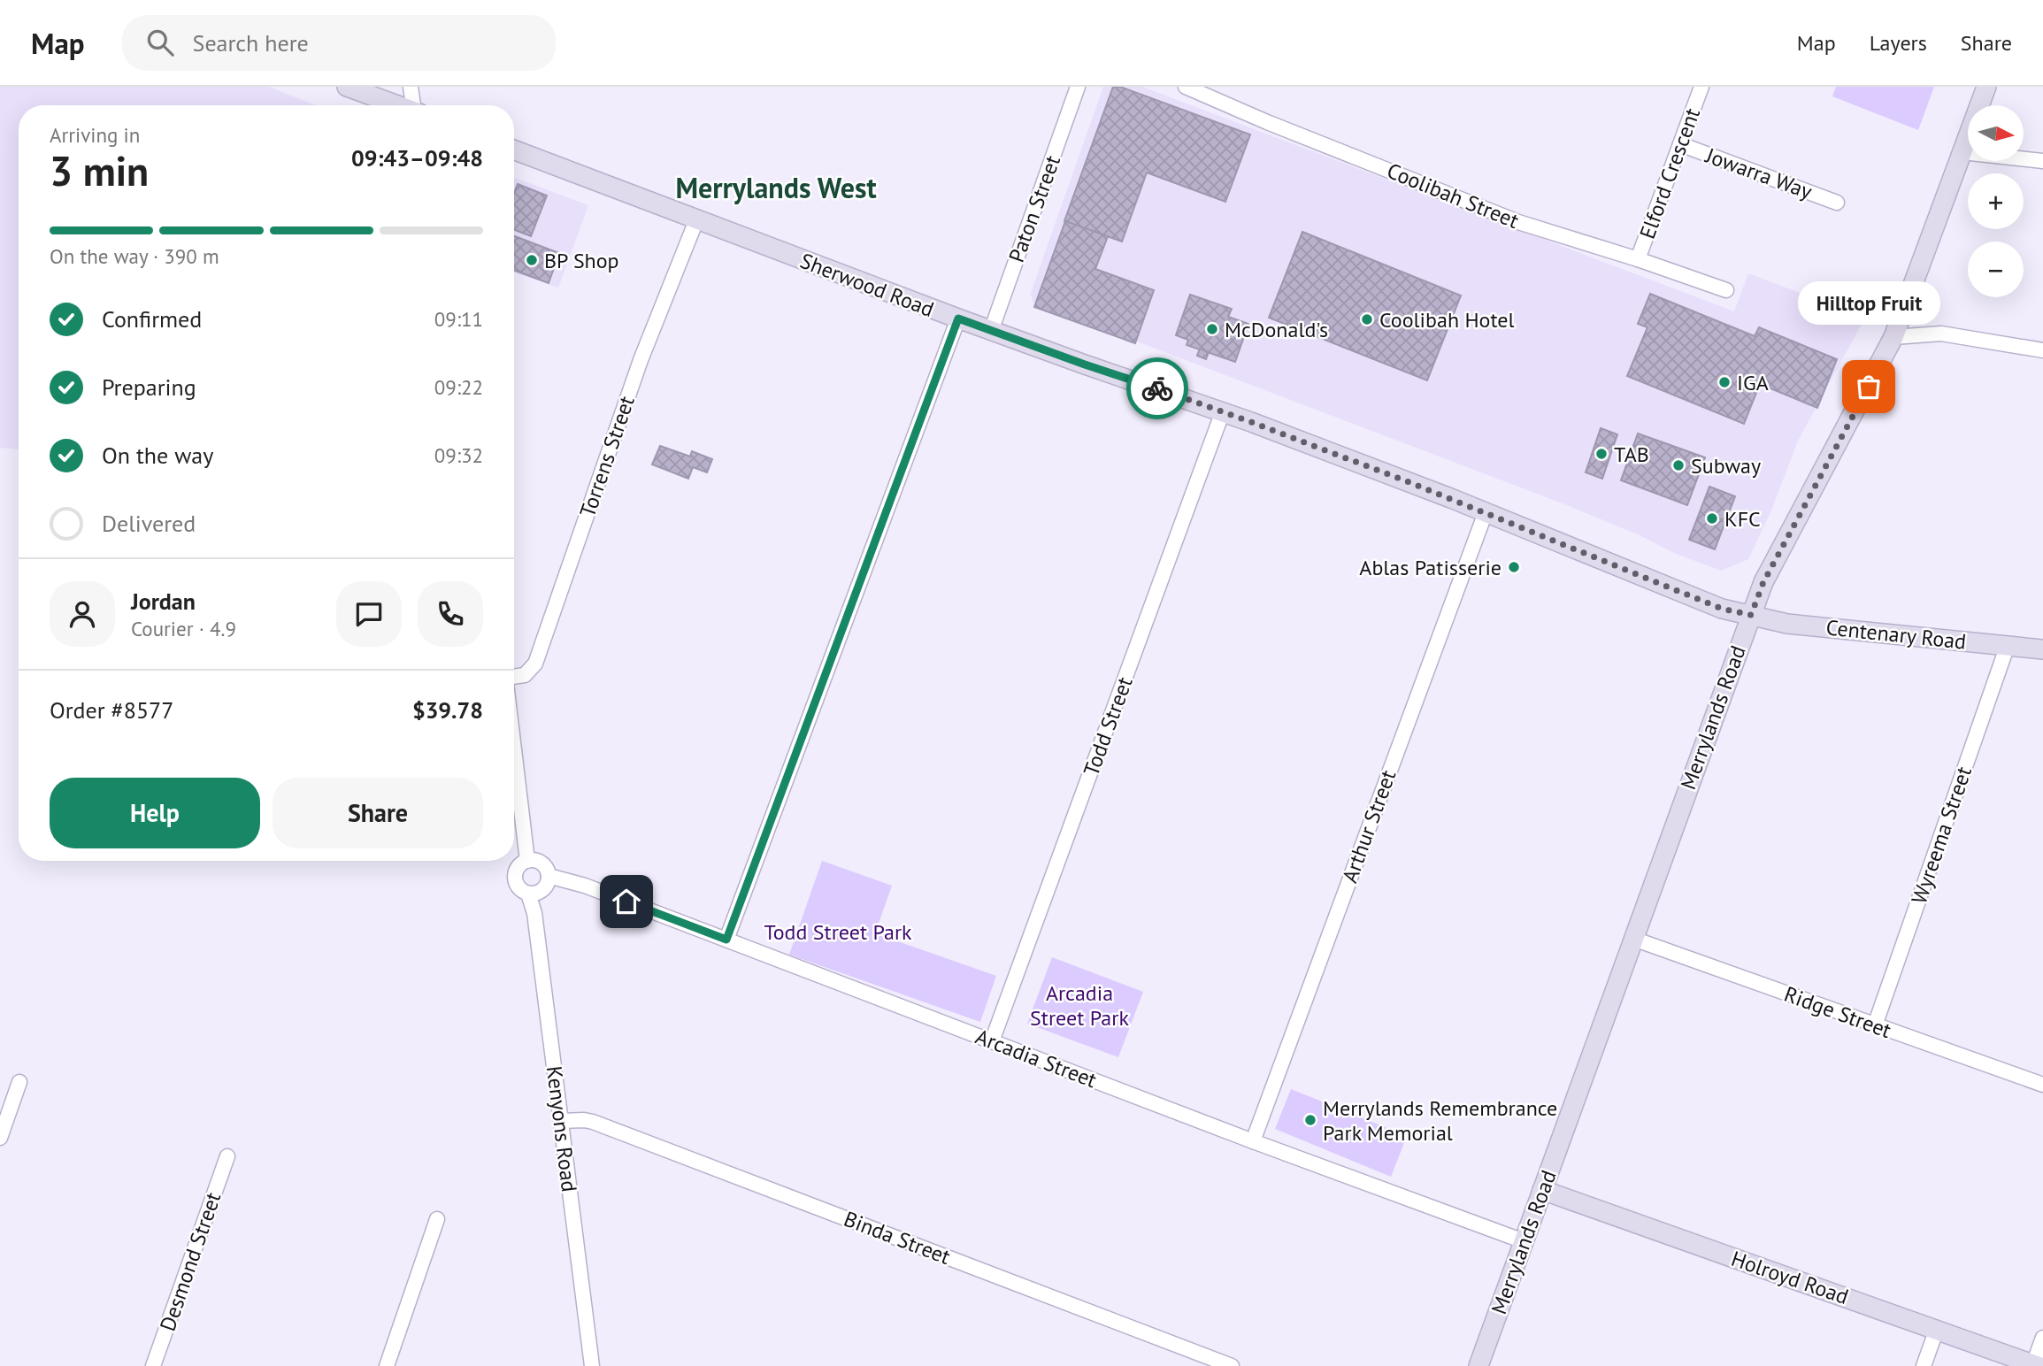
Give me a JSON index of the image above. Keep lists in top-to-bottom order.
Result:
{
  "streets": {
    "main road": [
      "Sherwood Road",
      "Centenary Road",
      "Merrylands Road",
      "Holroyd Road"
    ],
    "street": [
      "Elford Crescent",
      "Jowarra Way",
      "Coolibah Street",
      "Paton Street",
      "Torrens Street",
      "Todd Street",
      "Arthur Street",
      "Wyreema Street",
      "Ridge Street",
      "Arcadia Street",
      "Kenyons Road",
      "Binda Street",
      "Desmond Street"
    ]
  },
  "crossings": [
    ["Elford Crescent", "Jowarra Way"],
    ["Elford Crescent", "Coolibah Street"],
    ["Paton Street", "Sherwood Road"],
    ["Sherwood Road", "Torrens Street"],
    ["Sherwood Road", "Centenary Road"],
    ["Sherwood Road", "Merrylands Road"],
    ["Sherwood Road", "Todd Street"],
    ["Sherwood Road", "Arthur Street"],
    ["Centenary Road", "Merrylands Road"],
    ["Centenary Road", "Wyreema Street"],
    ["Merrylands Road", "Ridge Street"],
    ["Merrylands Road", "Arcadia Street"],
    ["Merrylands Road", "Holroyd Road"],
    ["Todd Street", "Arcadia Street"],
    ["Arthur Street", "Arcadia Street"],
    ["Wyreema Street", "Ridge Street"],
    ["Arcadia Street", "Kenyons Road"],
    ["Kenyons Road", "Binda Street"]
  ],
  "districts": ["Merrylands West"],
  "parks": ["Todd Street Park", "Arcadia Street Park"],
  "places": [
    "BP Shop",
    "Coolibah Hotel",
    "McDonald's",
    "IGA",
    "Hilltop Fruit",
    "TAB",
    "Subway",
    "KFC",
    "Ablas Patisserie",
    "Merrylands Remembrance Park Memorial"
  ],
  "north": "right",
  "page": {
    "header": "Map",
    "search": "Search here",
    "nav": ["Map", "Layers", "Share"],
    "map_buttons": ["+", "−"],
    "heading": ["3 min", "Arriving in", "09:43–09:48"],
    "panel": [
      "Jordan",
      "Courier · 4.9",
      "Order #8577",
      "$39.78"
    ],
    "bar": "On the way · 390 m",
    "bubble": "Hilltop Fruit",
    "list": [
      ["Confirmed", "09:11"],
      ["Preparing", "09:22"],
      ["On the way", "09:32"],
      "Delivered"
    ],
    "buttons": ["Help", "Share"]
  }
}
